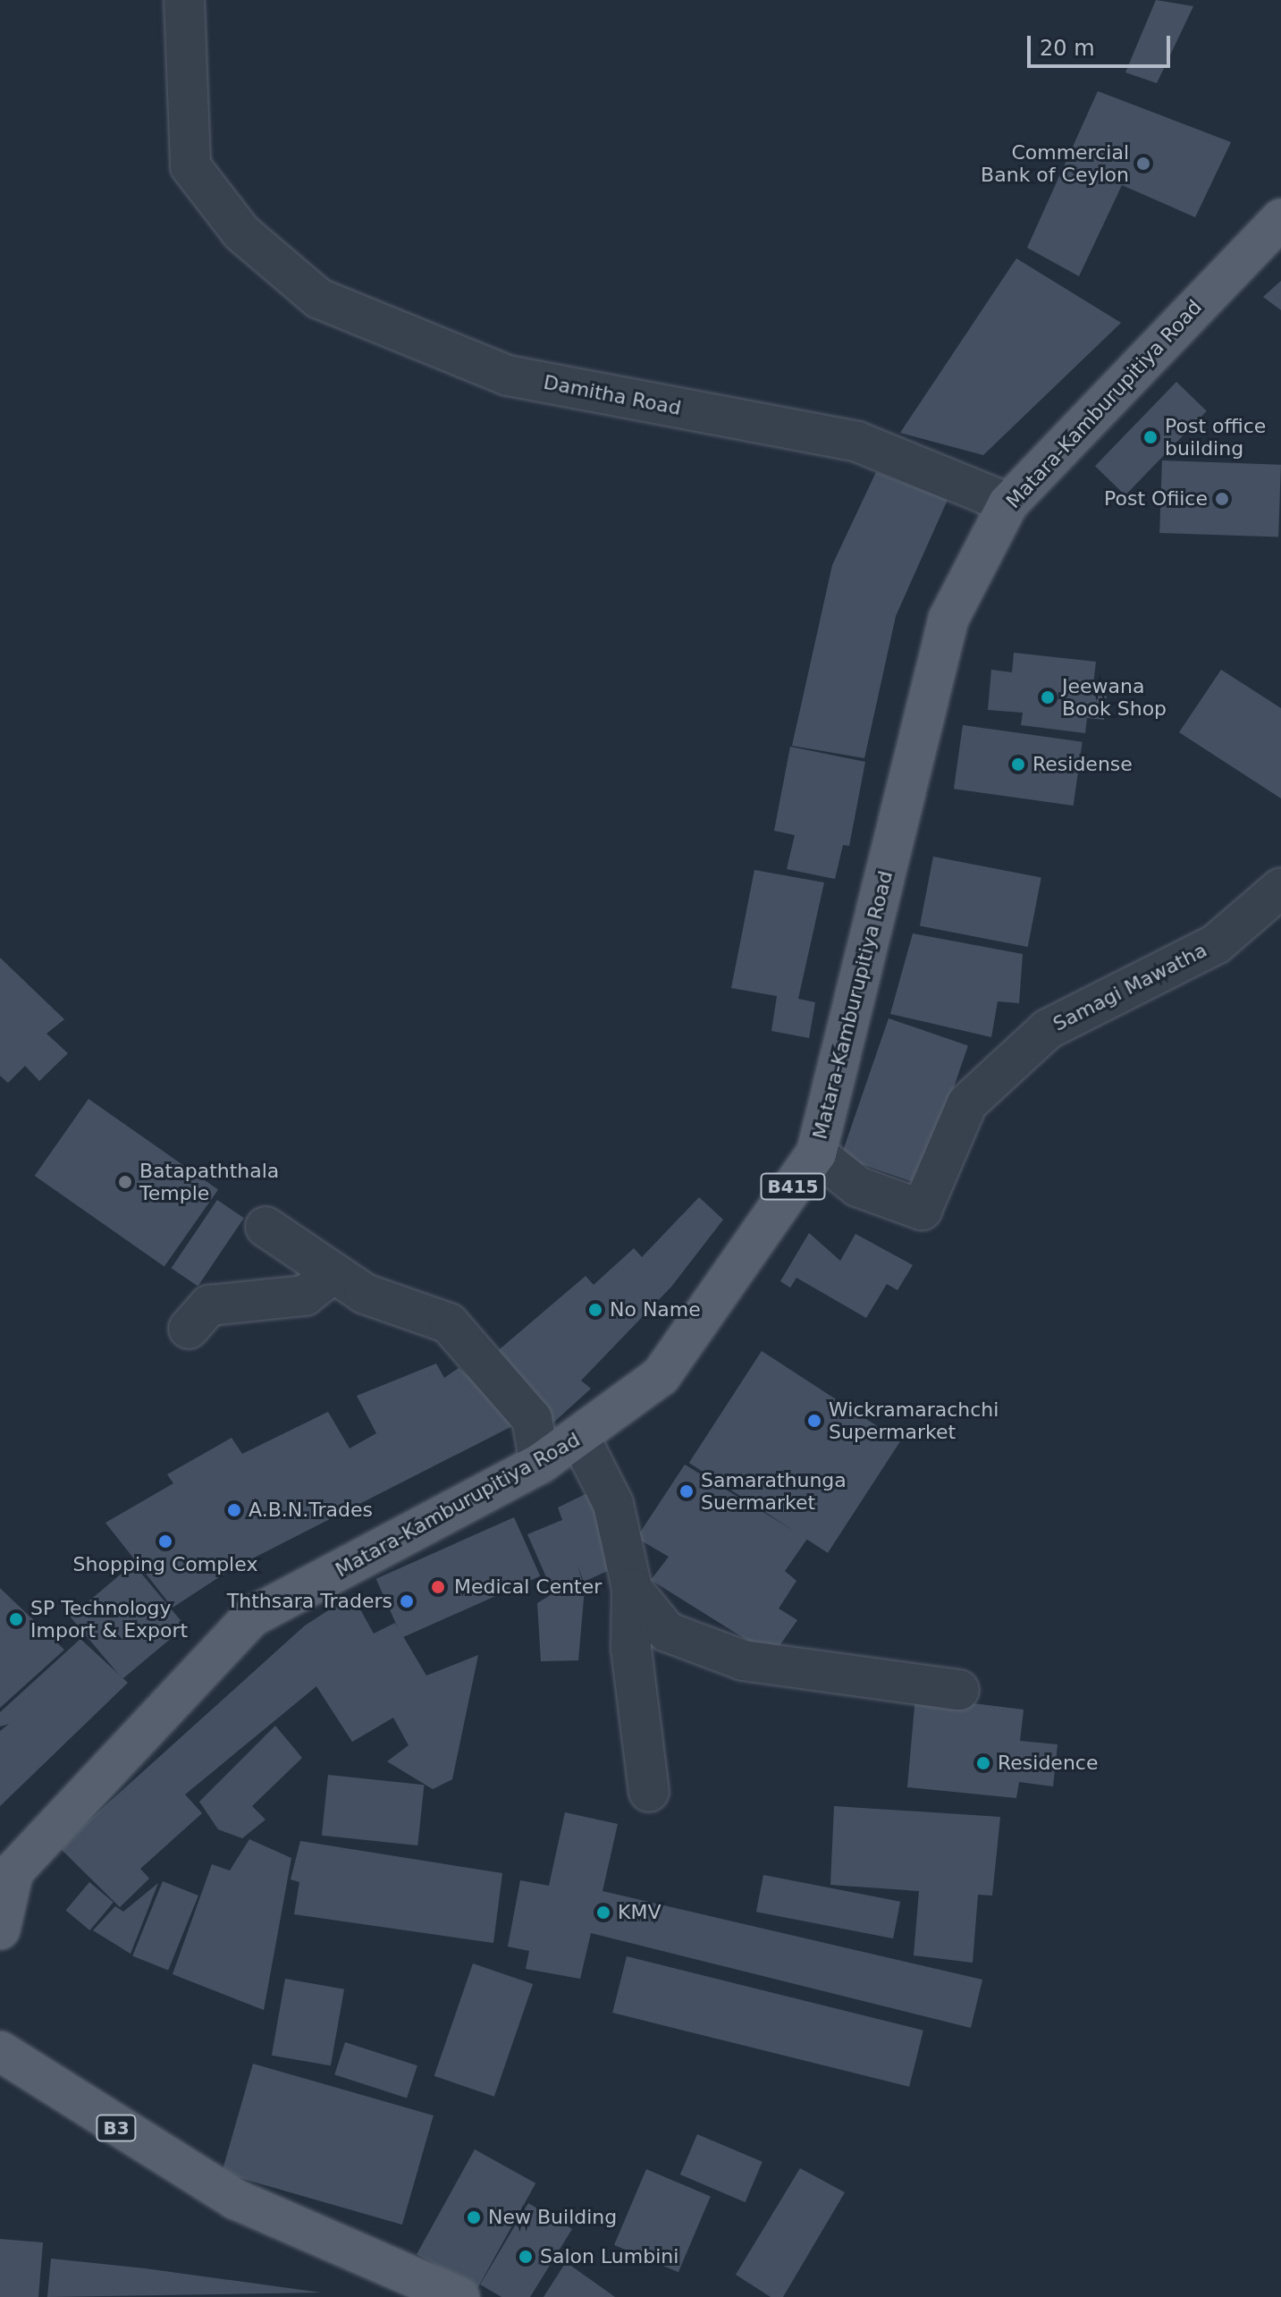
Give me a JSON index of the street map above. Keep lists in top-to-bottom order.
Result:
{
  "streets": {
    "main road": ["Matara-Kamburupitiya Road", "B415", "B3"],
    "street": ["Damitha Road", "Samagi Mawatha"]
  },
  "crossings": [
    ["Damitha Road", "Matara-Kamburupitiya Road"],
    ["Matara-Kamburupitiya Road", "Samagi Mawatha"]
  ],
  "places": [
    "Commercial Bank of Ceylon",
    "Post office building",
    "Post Ofiice",
    "Jeewana Book Shop",
    "Residense",
    "Batapaththala Temple",
    "No Name",
    "Wickramarachchi Supermarket",
    "Samarathunga Suermarket",
    "A.B.N.Trades",
    "Shopping Complex",
    "Medical Center",
    "Ththsara Traders",
    "SP Technology Import & Export",
    "Residence",
    "KMV",
    "New Building",
    "Salon Lumbini"
  ],
  "scale_bar": "20 m"
}
